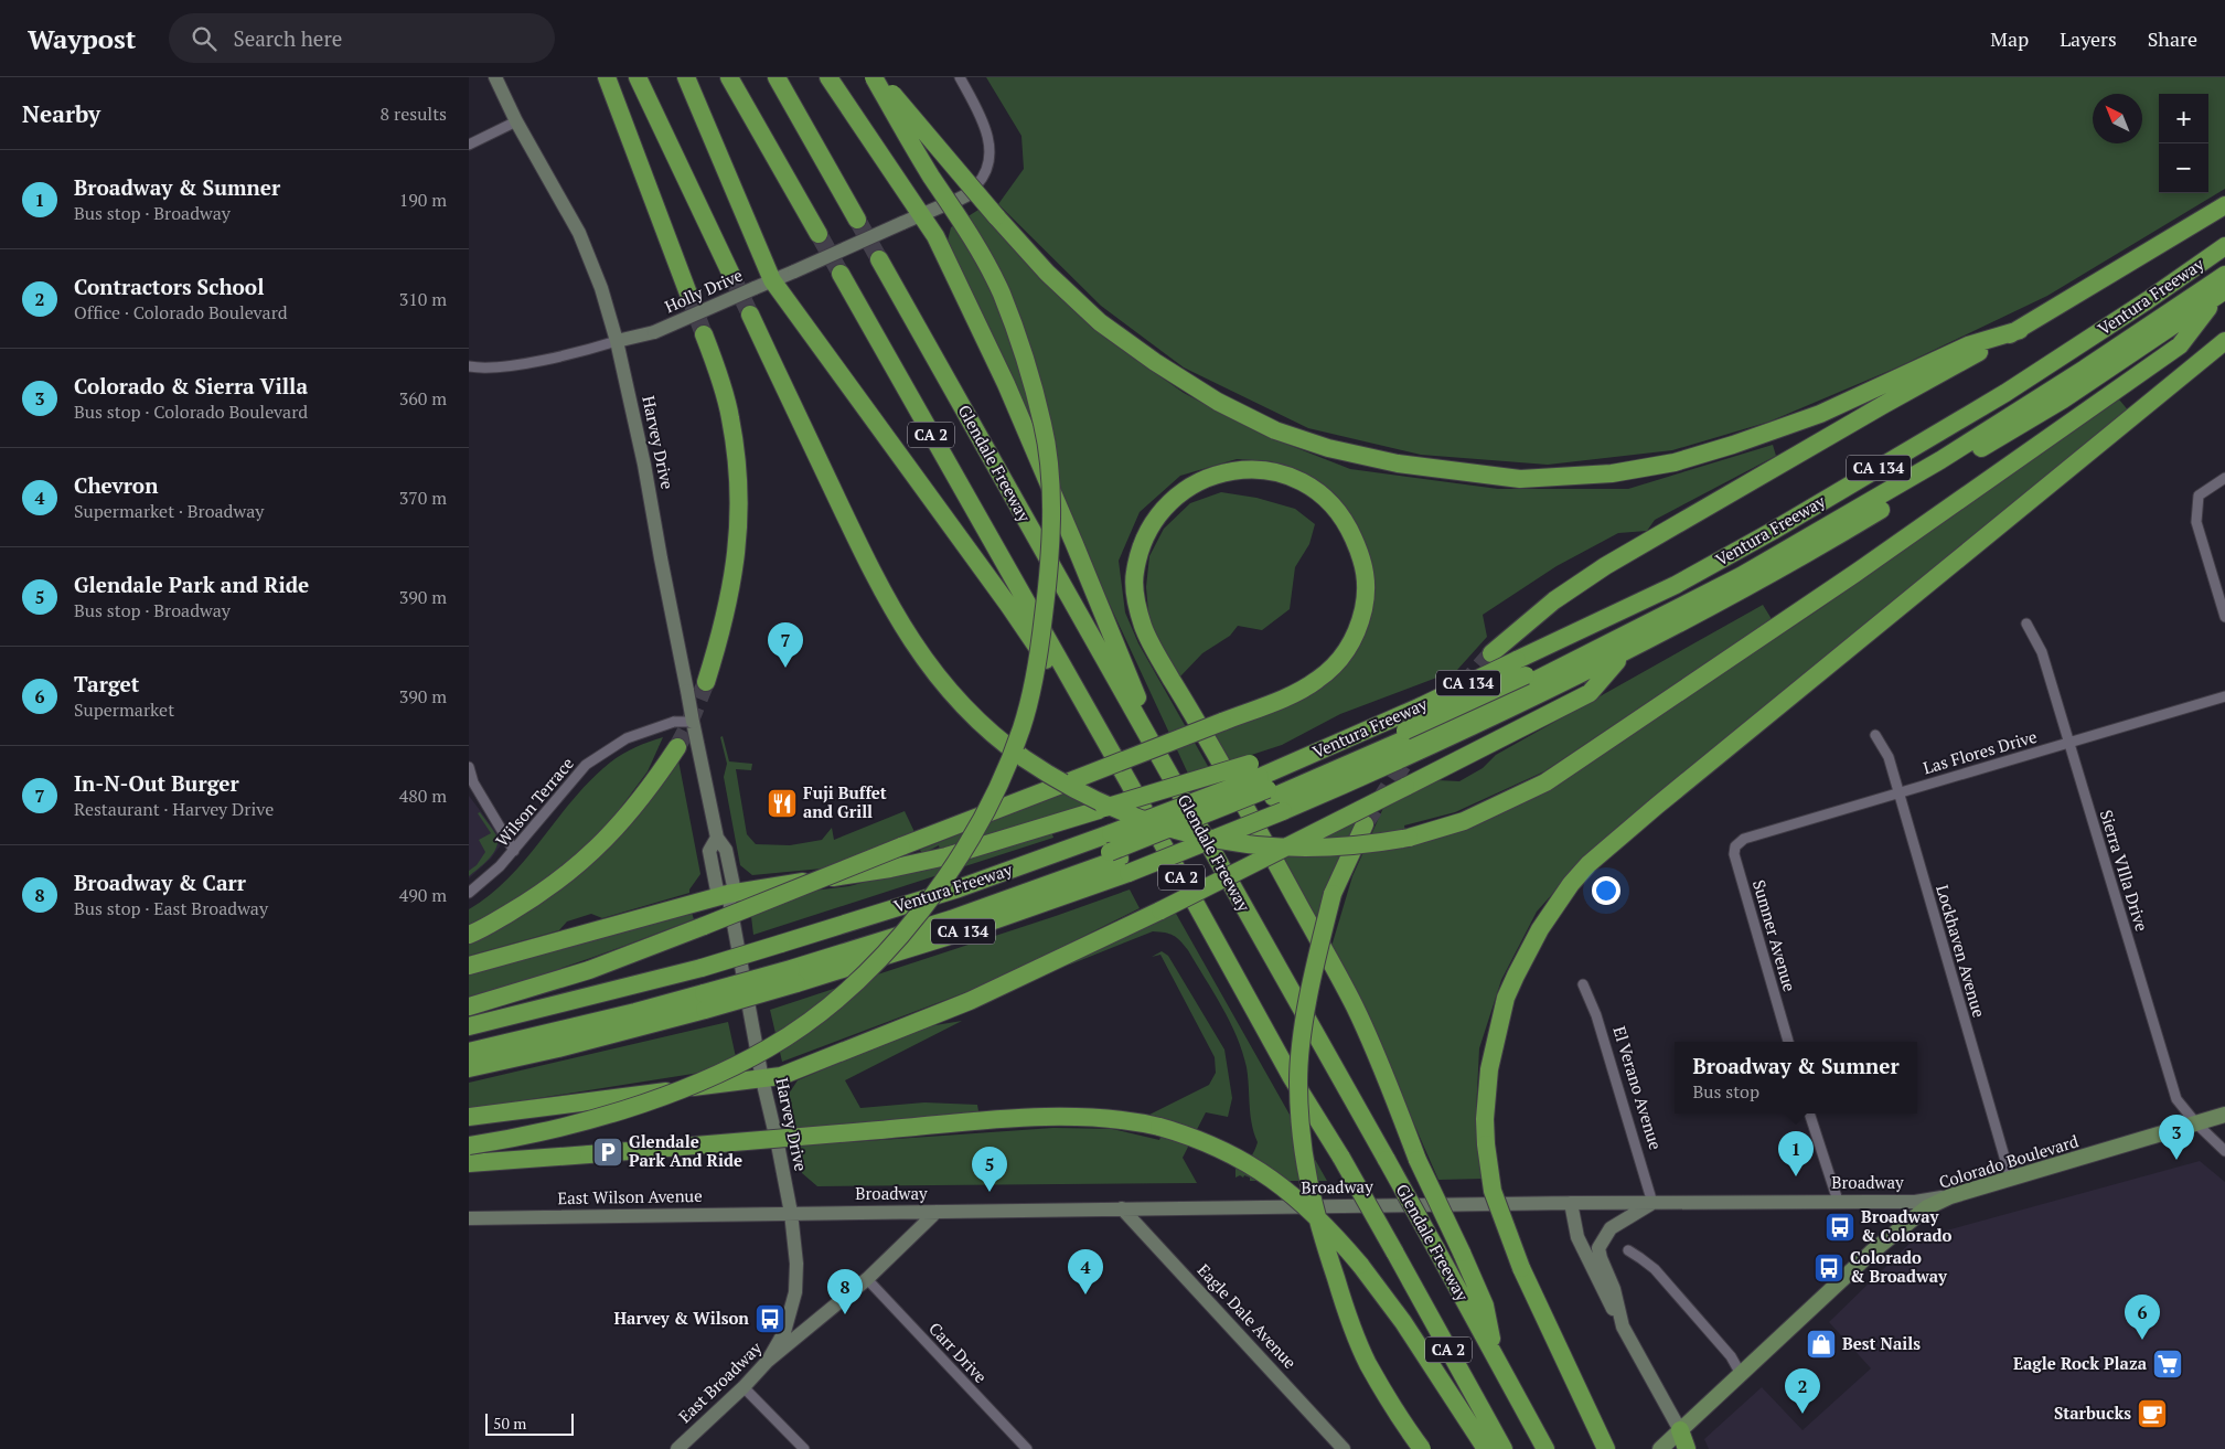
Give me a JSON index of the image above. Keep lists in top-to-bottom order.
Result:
{
  "streets": {
    "highway": [
      "Ventura Freeway",
      "CA 2",
      "Glendale Freeway",
      "CA 134"
    ],
    "main road": [
      "Holly Drive",
      "Harvey Drive",
      "Colorado Boulevard",
      "Broadway",
      "East Wilson Avenue",
      "Eagle Dale Avenue",
      "East Broadway"
    ],
    "street": [
      "Las Flores Drive",
      "Wilson Terrace",
      "Sierra VIlla Drive",
      "Sumner Avenue",
      "Lockhaven Avenue",
      "El Verano Avenue",
      "Carr Drive"
    ]
  },
  "crossings": [
    ["Holly Drive", "Harvey Drive"],
    ["Harvey Drive", "Wilson Terrace"],
    ["Harvey Drive", "Broadway"],
    ["Harvey Drive", "East Wilson Avenue"],
    ["Harvey Drive", "East Broadway"],
    ["Las Flores Drive", "Sierra VIlla Drive"],
    ["Las Flores Drive", "Sumner Avenue"],
    ["Las Flores Drive", "Lockhaven Avenue"],
    ["Sierra VIlla Drive", "Colorado Boulevard"],
    ["Lockhaven Avenue", "Colorado Boulevard"],
    ["El Verano Avenue", "Broadway"],
    ["Colorado Boulevard", "Broadway"],
    ["Broadway", "East Wilson Avenue"],
    ["Broadway", "Eagle Dale Avenue"],
    ["Broadway", "East Broadway"],
    ["Carr Drive", "East Broadway"]
  ],
  "places": {
    "restaurant": ["Fuji Buffet and Grill"],
    "parking": ["Glendale Park And Ride"],
    "bus stop": ["Broadway & Colorado", "Colorado & Broadway", "Harvey & Wilson"],
    "shop": ["Best Nails"],
    "supermarket": ["Eagle Rock Plaza"],
    "cafe": ["Starbucks"]
  },
  "scale_bar": "50 m",
  "north": "top left",
  "page": {
    "header": "Waypost",
    "search": "Search here",
    "nav": ["Map", "Layers", "Share"],
    "heading": ["Nearby", "8 results"],
    "map_buttons": ["+", "−"],
    "list": [
      {
        "mark": "1",
        "name": "Broadway & Sumner",
        "note": "Bus stop · Broadway",
        "value": "190 m"
      },
      {
        "mark": "2",
        "name": "Contractors School",
        "note": "Office · Colorado Boulevard",
        "value": "310 m"
      },
      {
        "mark": "3",
        "name": "Colorado & Sierra Villa",
        "note": "Bus stop · Colorado Boulevard",
        "value": "360 m"
      },
      {
        "mark": "4",
        "name": "Chevron",
        "note": "Supermarket · Broadway",
        "value": "370 m"
      },
      {
        "mark": "5",
        "name": "Glendale Park and Ride",
        "note": "Bus stop · Broadway",
        "value": "390 m"
      },
      {
        "mark": "6",
        "name": "Target",
        "note": "Supermarket",
        "value": "390 m"
      },
      {
        "mark": "7",
        "name": "In-N-Out Burger",
        "note": "Restaurant · Harvey Drive",
        "value": "480 m"
      },
      {
        "mark": "8",
        "name": "Broadway & Carr",
        "note": "Bus stop · East Broadway",
        "value": "490 m"
      }
    ],
    "pins": [
      "7",
      "3",
      "1",
      "5",
      "4",
      "8",
      "6",
      "2"
    ],
    "popup": ["Broadway & Sumner", "Bus stop"],
    "scale": "50 m"
  }
}
